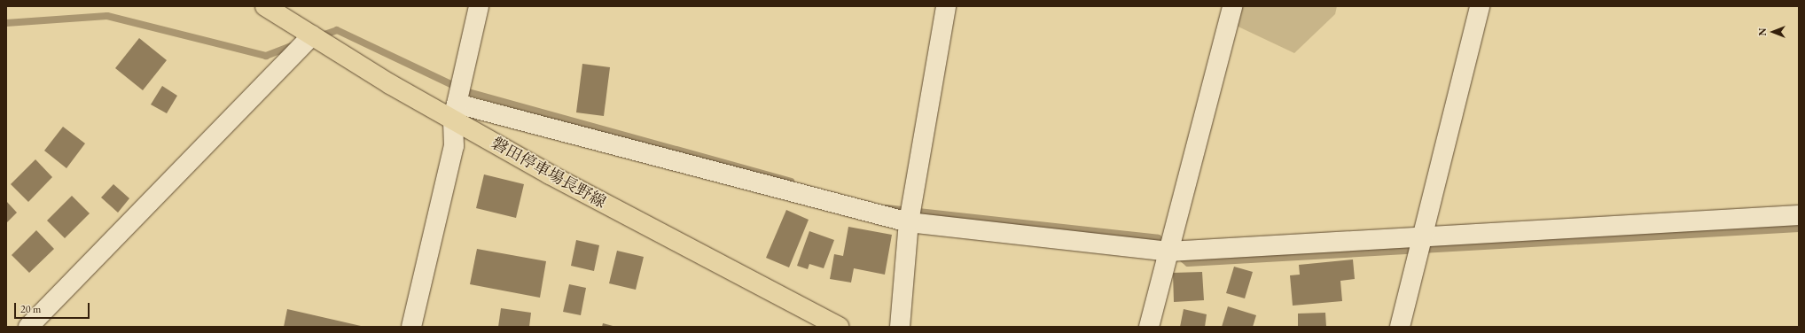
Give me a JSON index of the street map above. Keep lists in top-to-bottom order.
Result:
{
  "streets": {
    "main road": ["磐田停車場長野線"]
  },
  "scale_bar": "20 m",
  "north": "left"
}
